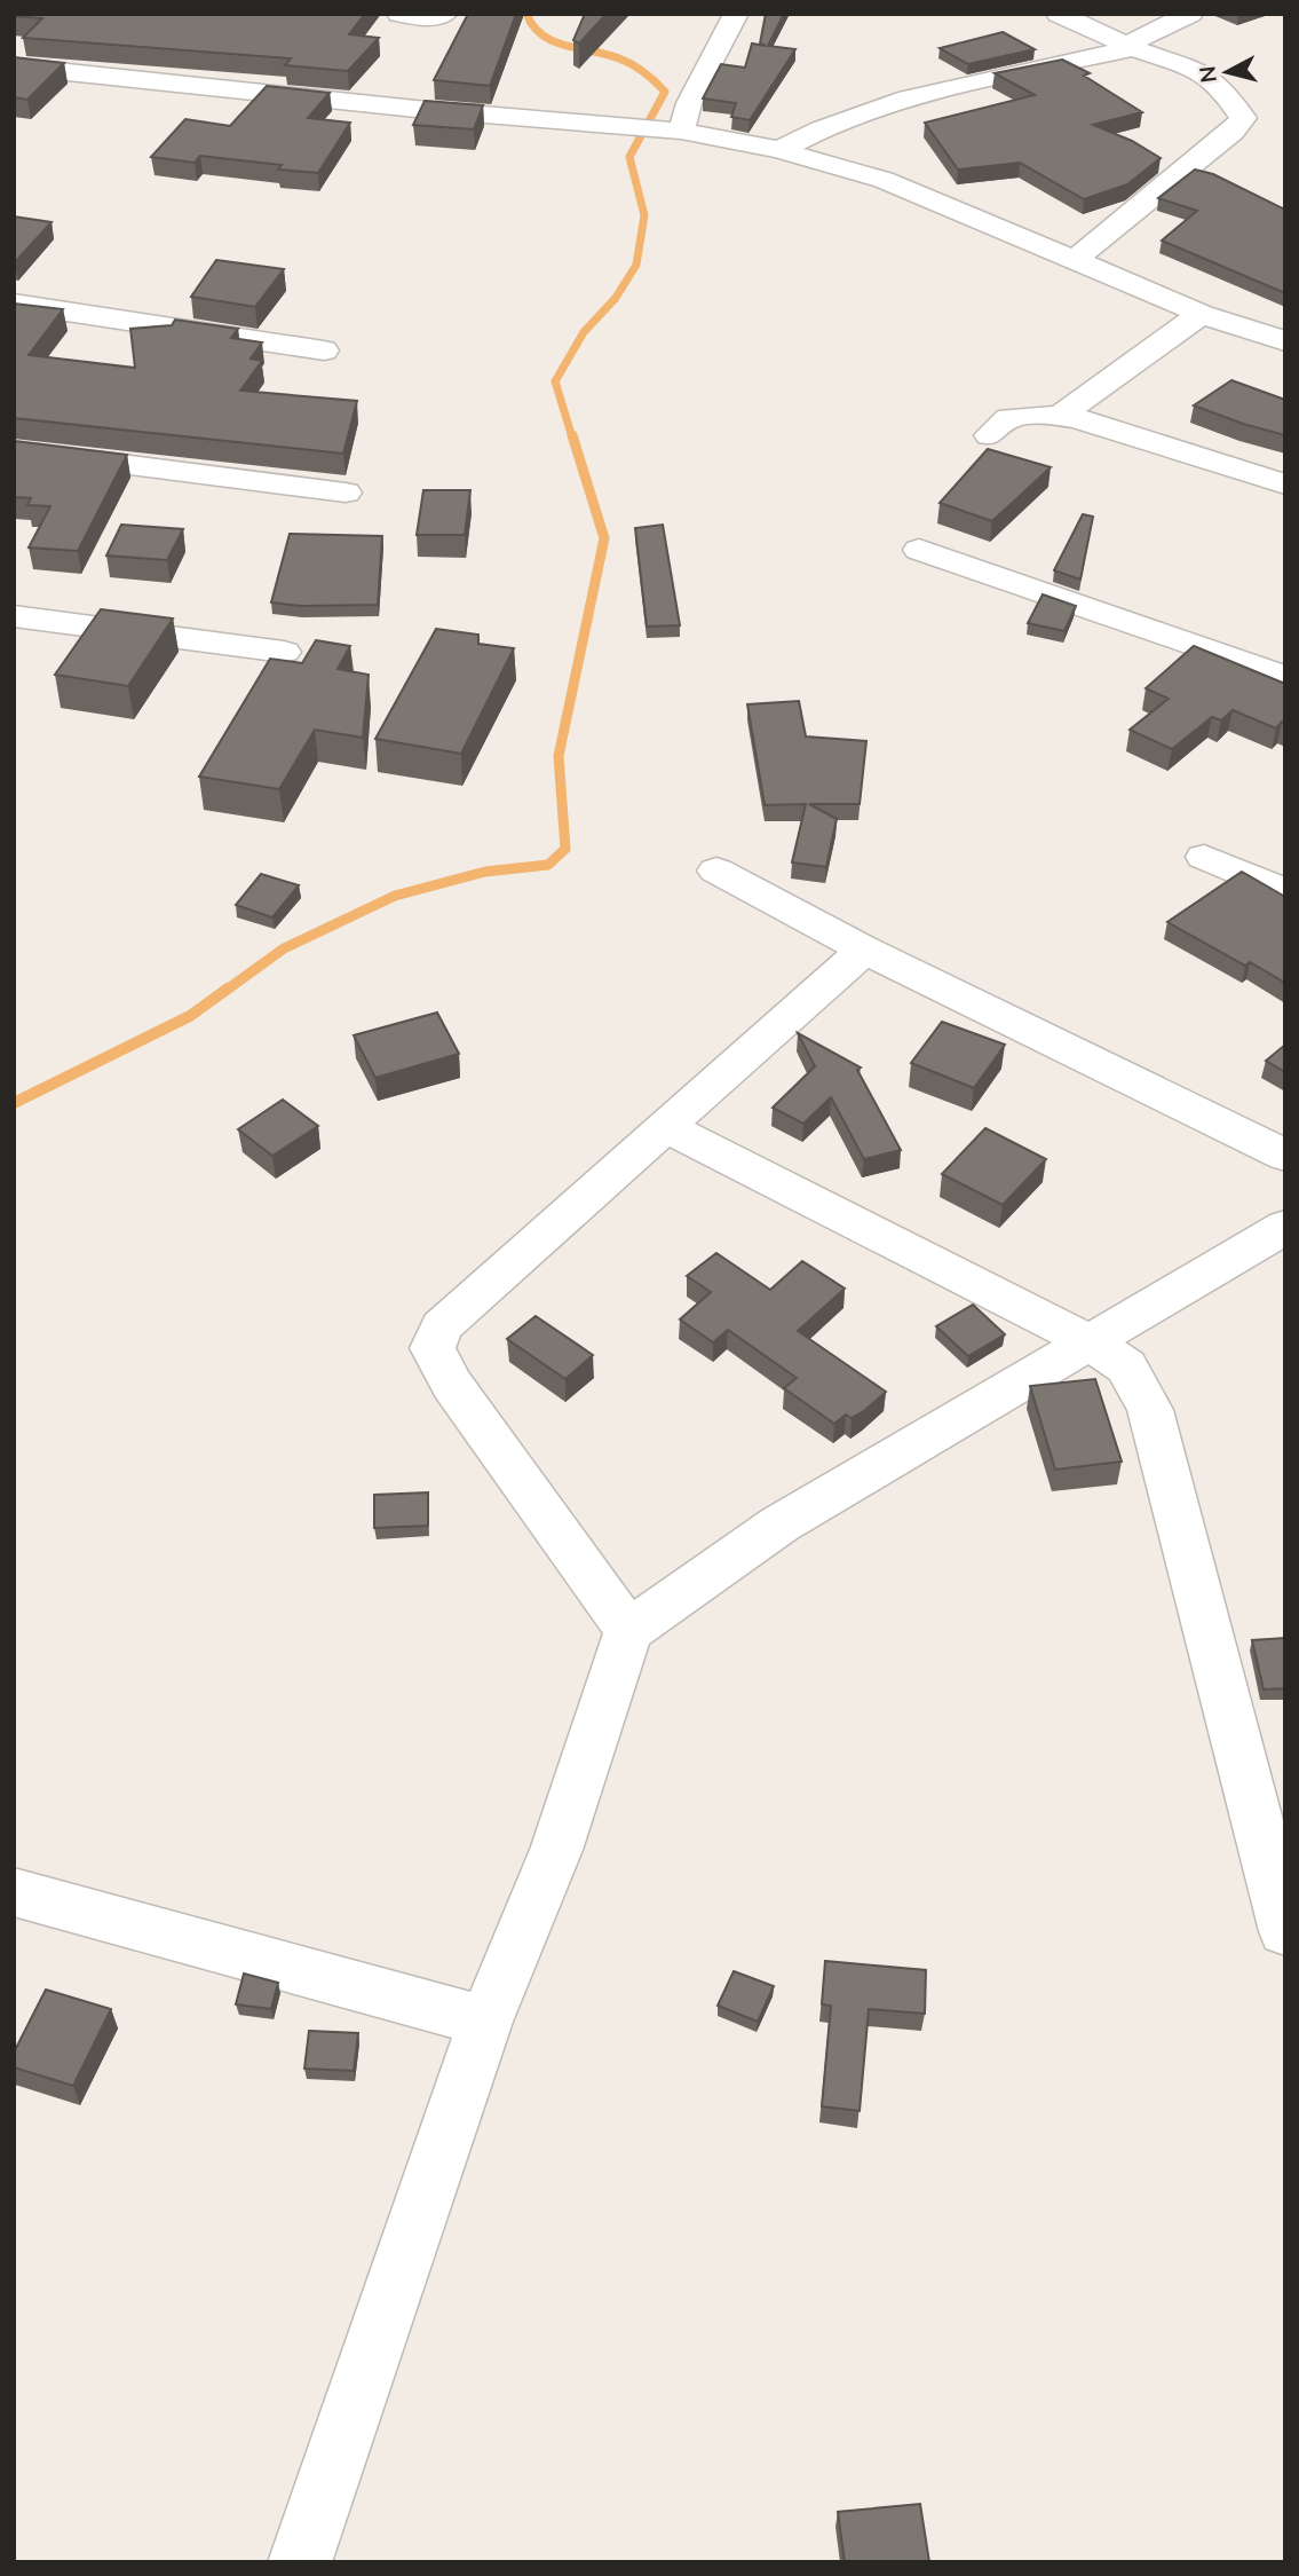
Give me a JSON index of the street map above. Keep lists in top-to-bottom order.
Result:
{
  "north": "left"
}
